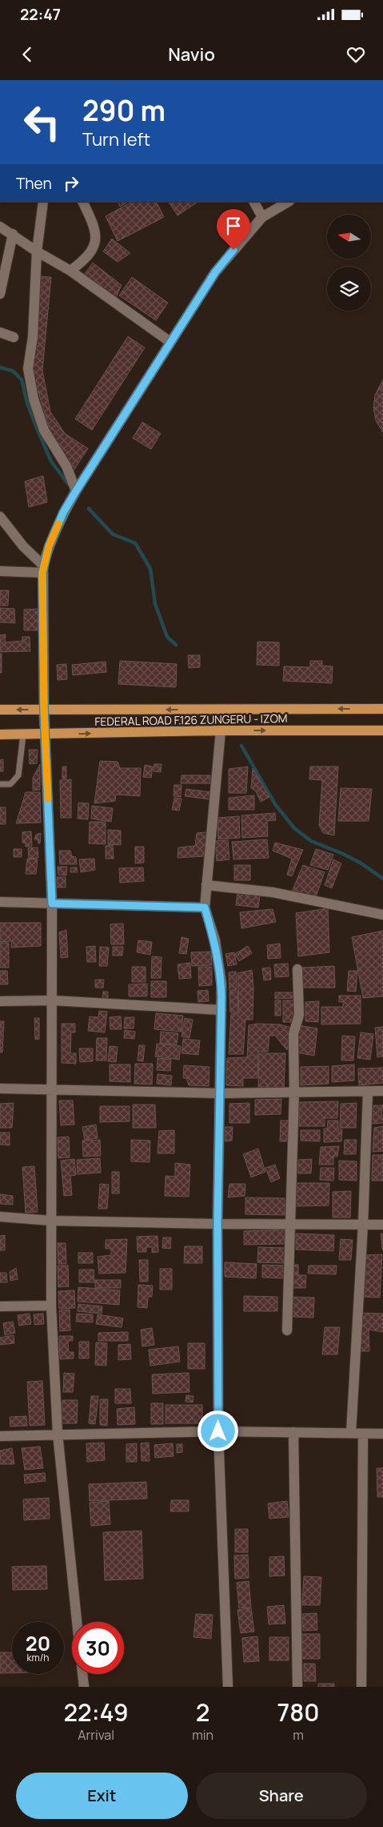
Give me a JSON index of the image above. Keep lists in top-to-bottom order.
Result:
{
  "streets": {
    "main road": ["FEDERAL ROAD F.126 ZUNGERU - IZOM"]
  },
  "north": "left",
  "page": {
    "status": "22:47",
    "header": "Navio",
    "turn": ["290 m", "Turn left"],
    "then": "Then",
    "speed": "20 km/h",
    "limit": "30",
    "eta": [
      "22:49",
      "Arrival",
      "2",
      "min",
      "780",
      "m"
    ],
    "buttons": ["Exit", "Share"]
  }
}
